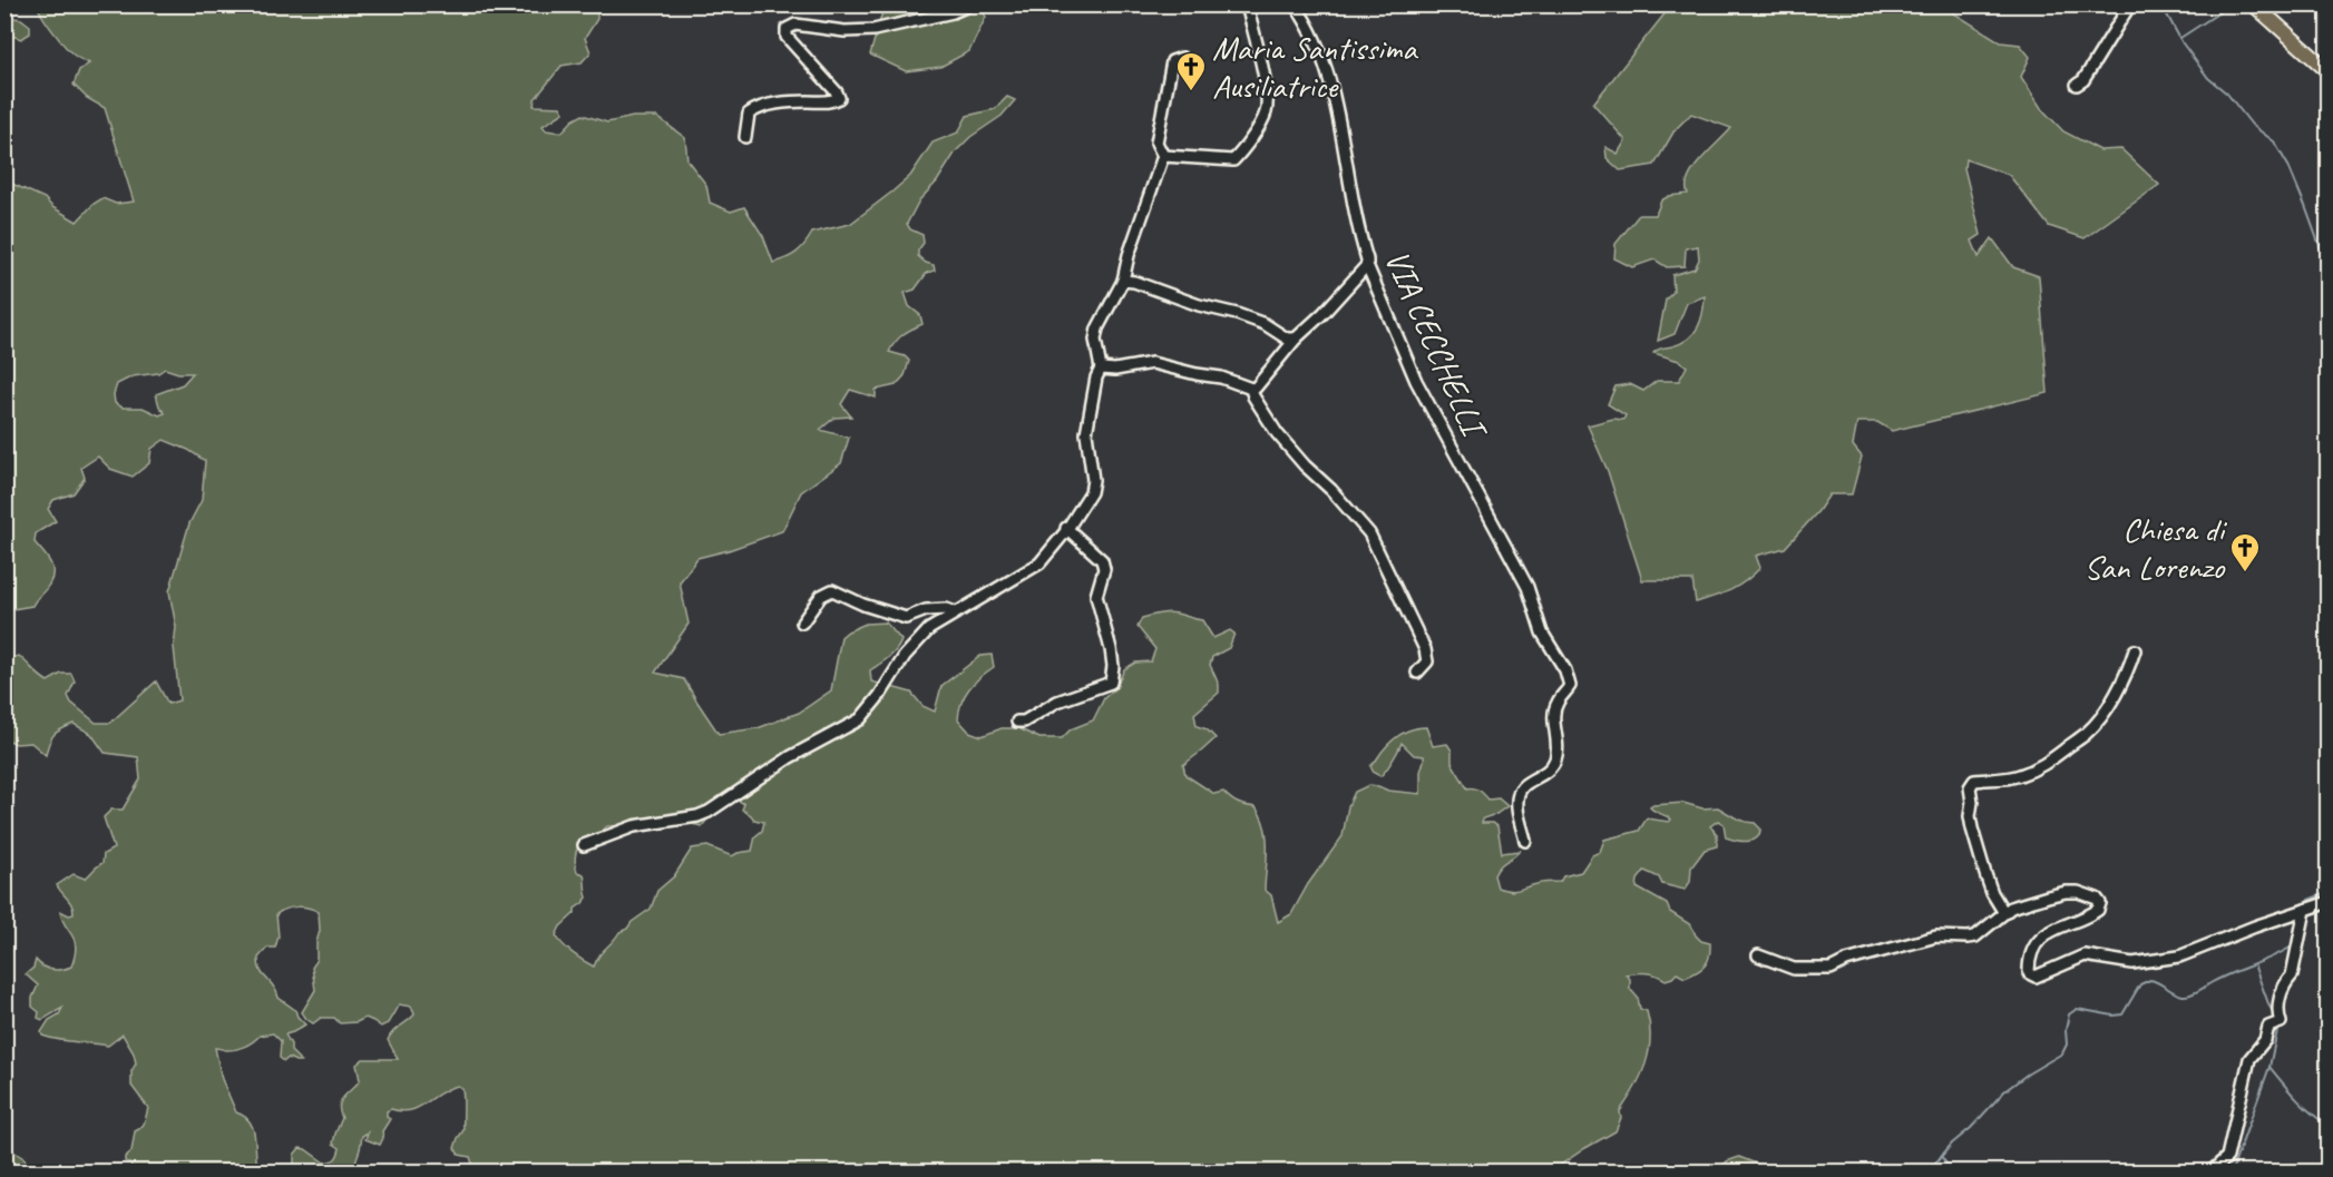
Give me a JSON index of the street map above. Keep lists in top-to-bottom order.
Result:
{
  "streets": {
    "street": ["VIA CECCHELLI"]
  },
  "places": {
    "church": ["Maria Santissima Ausiliatrice", "Chiesa di San Lorenzo"]
  }
}
